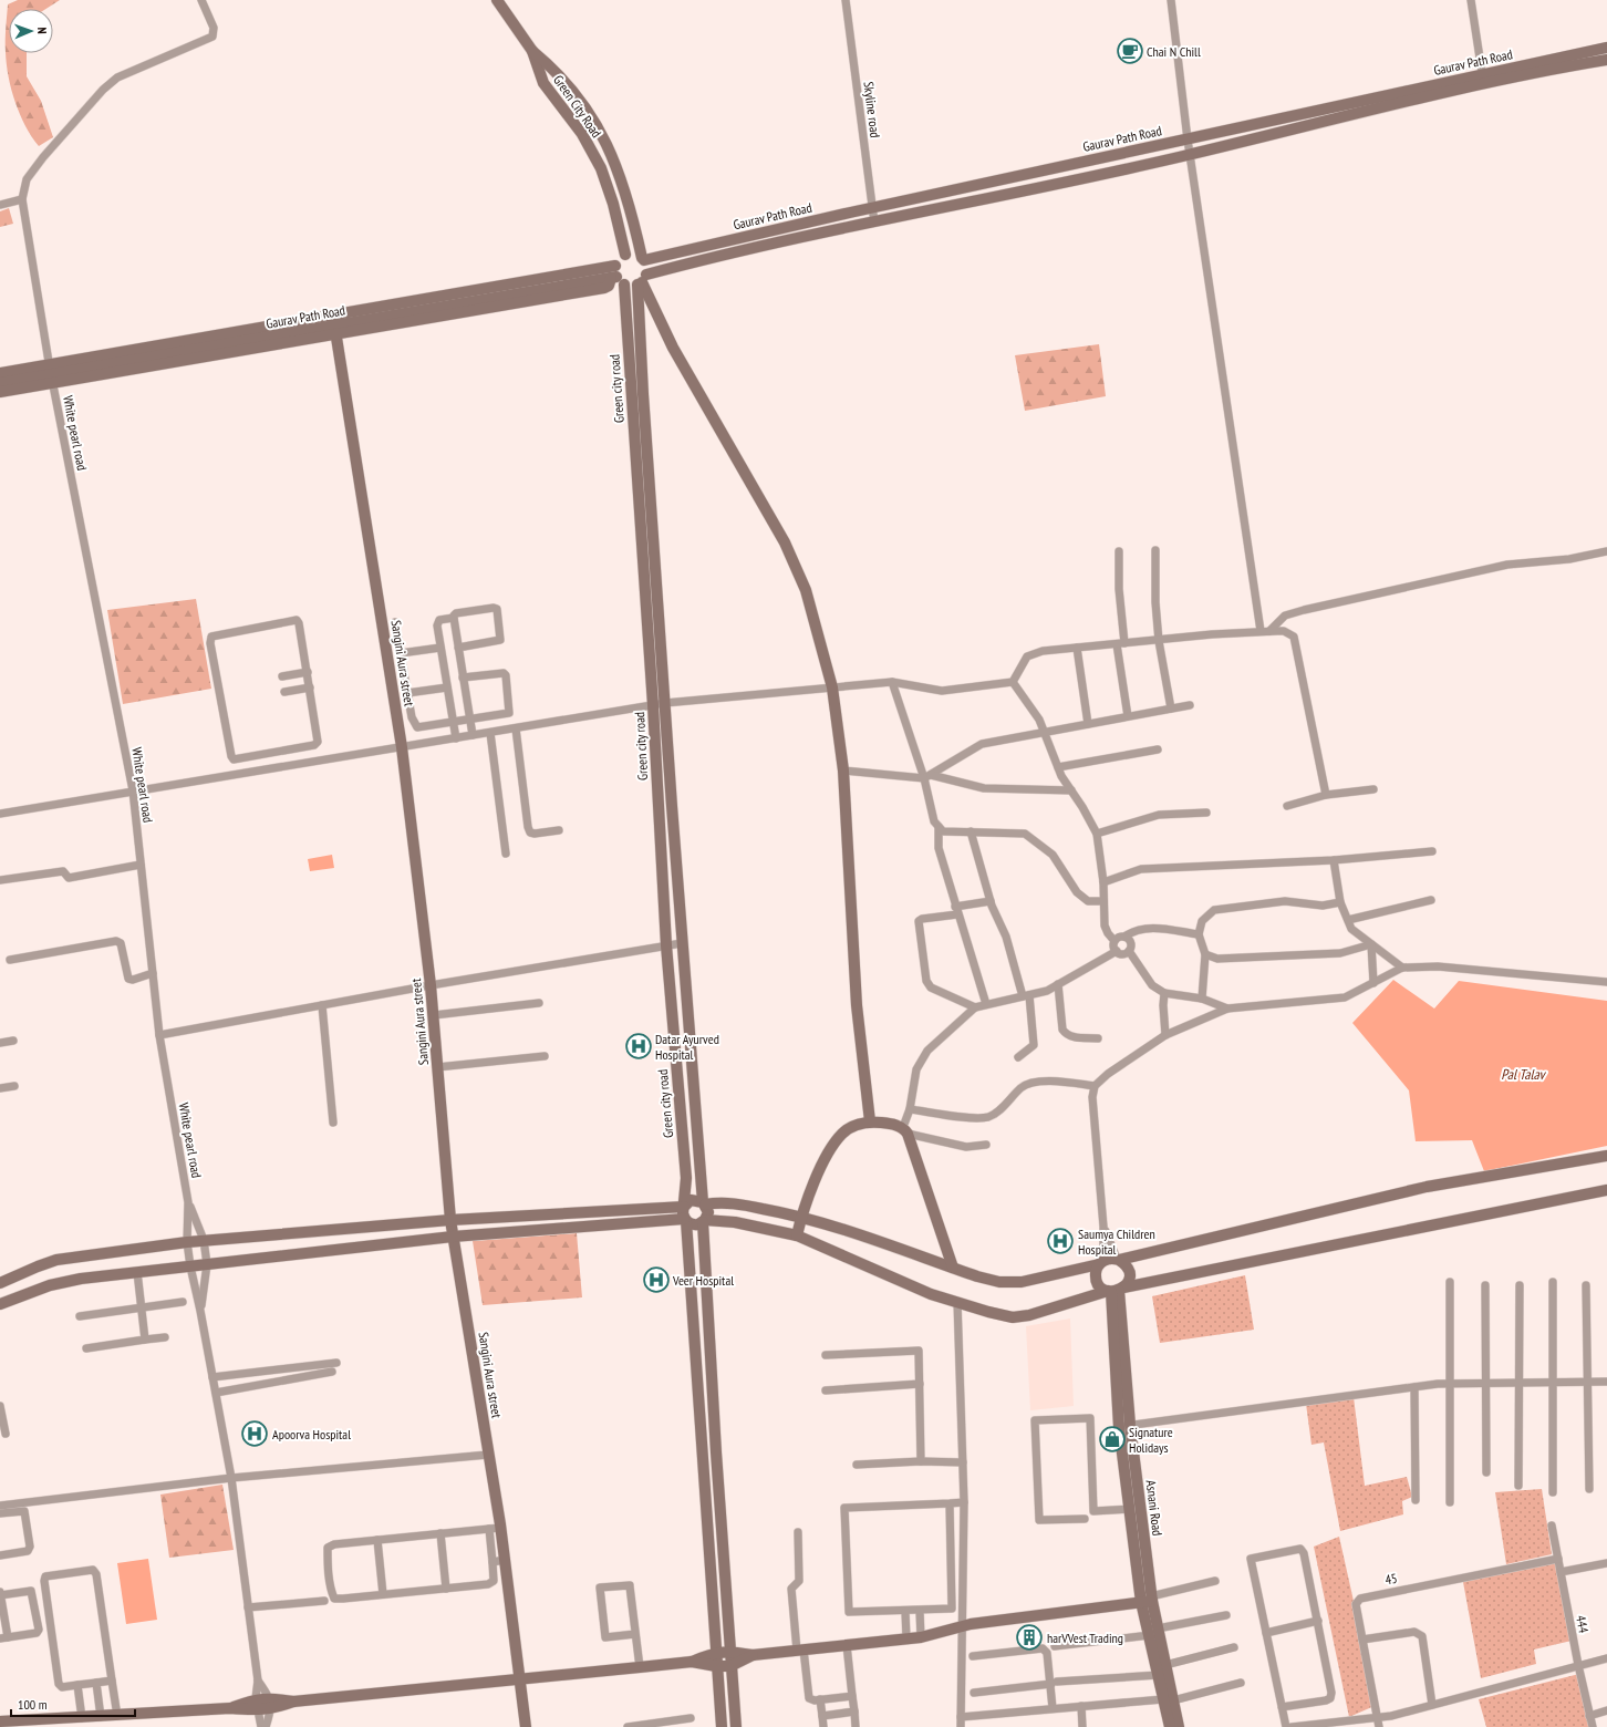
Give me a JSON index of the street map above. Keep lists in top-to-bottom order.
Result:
{
  "streets": {
    "street": [
      "Gaurav Path Road",
      "Green City Road",
      "Skyline road",
      "Green city road",
      "White pearl road",
      "Sangini Aura street",
      "Asnani Road",
      "45",
      "444"
    ]
  },
  "crossings": [
    ["Gaurav Path Road", "Green City Road"],
    ["Gaurav Path Road", "Skyline road"],
    ["Gaurav Path Road", "Green city road"],
    ["Gaurav Path Road", "White pearl road"],
    ["Gaurav Path Road", "Sangini Aura street"],
    ["Green City Road", "Green city road"],
    ["45", "444"]
  ],
  "water": ["Pal Talav"],
  "places": {
    "cafe": ["Chai N Chill"],
    "hospital": [
      "Datar Ayurved Hospital",
      "Saumya Children Hospital",
      "Veer Hospital",
      "Apoorva Hospital"
    ],
    "shop": ["Signature Holidays"],
    "building": ["harVVest Trading"]
  },
  "scale_bar": "100 m",
  "north": "right"
}
